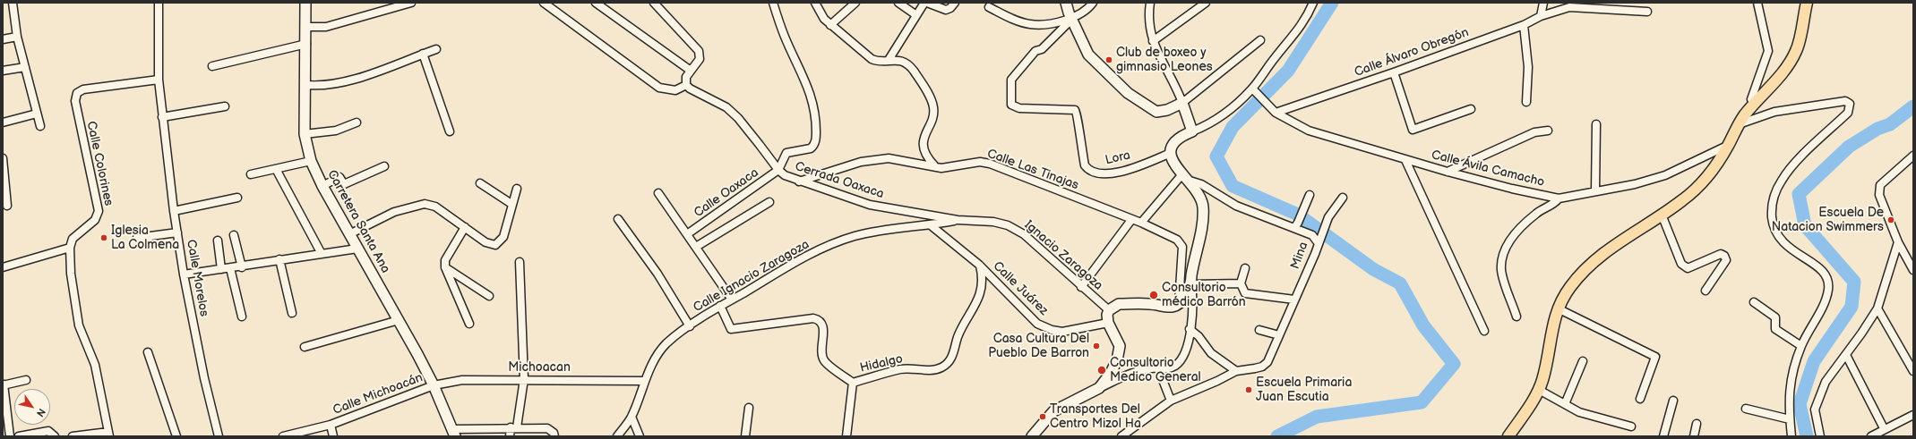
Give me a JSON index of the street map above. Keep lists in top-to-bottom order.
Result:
{
  "streets": {
    "street": [
      "Calle Álvaro Obregón",
      "Lora",
      "Calle Colorines",
      "Calle Ávila Camacho",
      "Calle Las Tinajas",
      "Cerrada Oaxaca",
      "Calle Oaxaca",
      "Carretera Santa Ana",
      "Ignacio Zaragoza",
      "Mina",
      "Calle Ignacio Zaragoza",
      "Calle Morelos",
      "Calle Juárez",
      "Hidalgo",
      "Michoacan",
      "Calle Michoacán"
    ]
  },
  "crossings": [
    ["Calle Álvaro Obregón", "Calle Ávila Camacho"],
    ["Calle Colorines", "Calle Morelos"],
    ["Calle Las Tinajas", "Cerrada Oaxaca"],
    ["Cerrada Oaxaca", "Calle Oaxaca"],
    ["Cerrada Oaxaca", "Ignacio Zaragoza"],
    ["Cerrada Oaxaca", "Calle Ignacio Zaragoza"],
    ["Carretera Santa Ana", "Michoacan"],
    ["Carretera Santa Ana", "Calle Michoacán"],
    ["Ignacio Zaragoza", "Calle Ignacio Zaragoza"],
    ["Calle Ignacio Zaragoza", "Calle Juárez"],
    ["Calle Ignacio Zaragoza", "Michoacan"],
    ["Calle Juárez", "Hidalgo"],
    ["Michoacan", "Calle Michoacán"]
  ],
  "places": [
    "Club de boxeo y gimnasio Leones",
    "Escuela De Natacion Swimmers",
    "Iglesia La Colmena",
    "Consultorio médico Barrón",
    "Casa Cultura Del Pueblo De Barron",
    "Consultorio Medico General",
    "Escuela Primaria Juan Escutia",
    "Transportes Del Centro Mizol Ha"
  ],
  "north": "bottom right"
}
